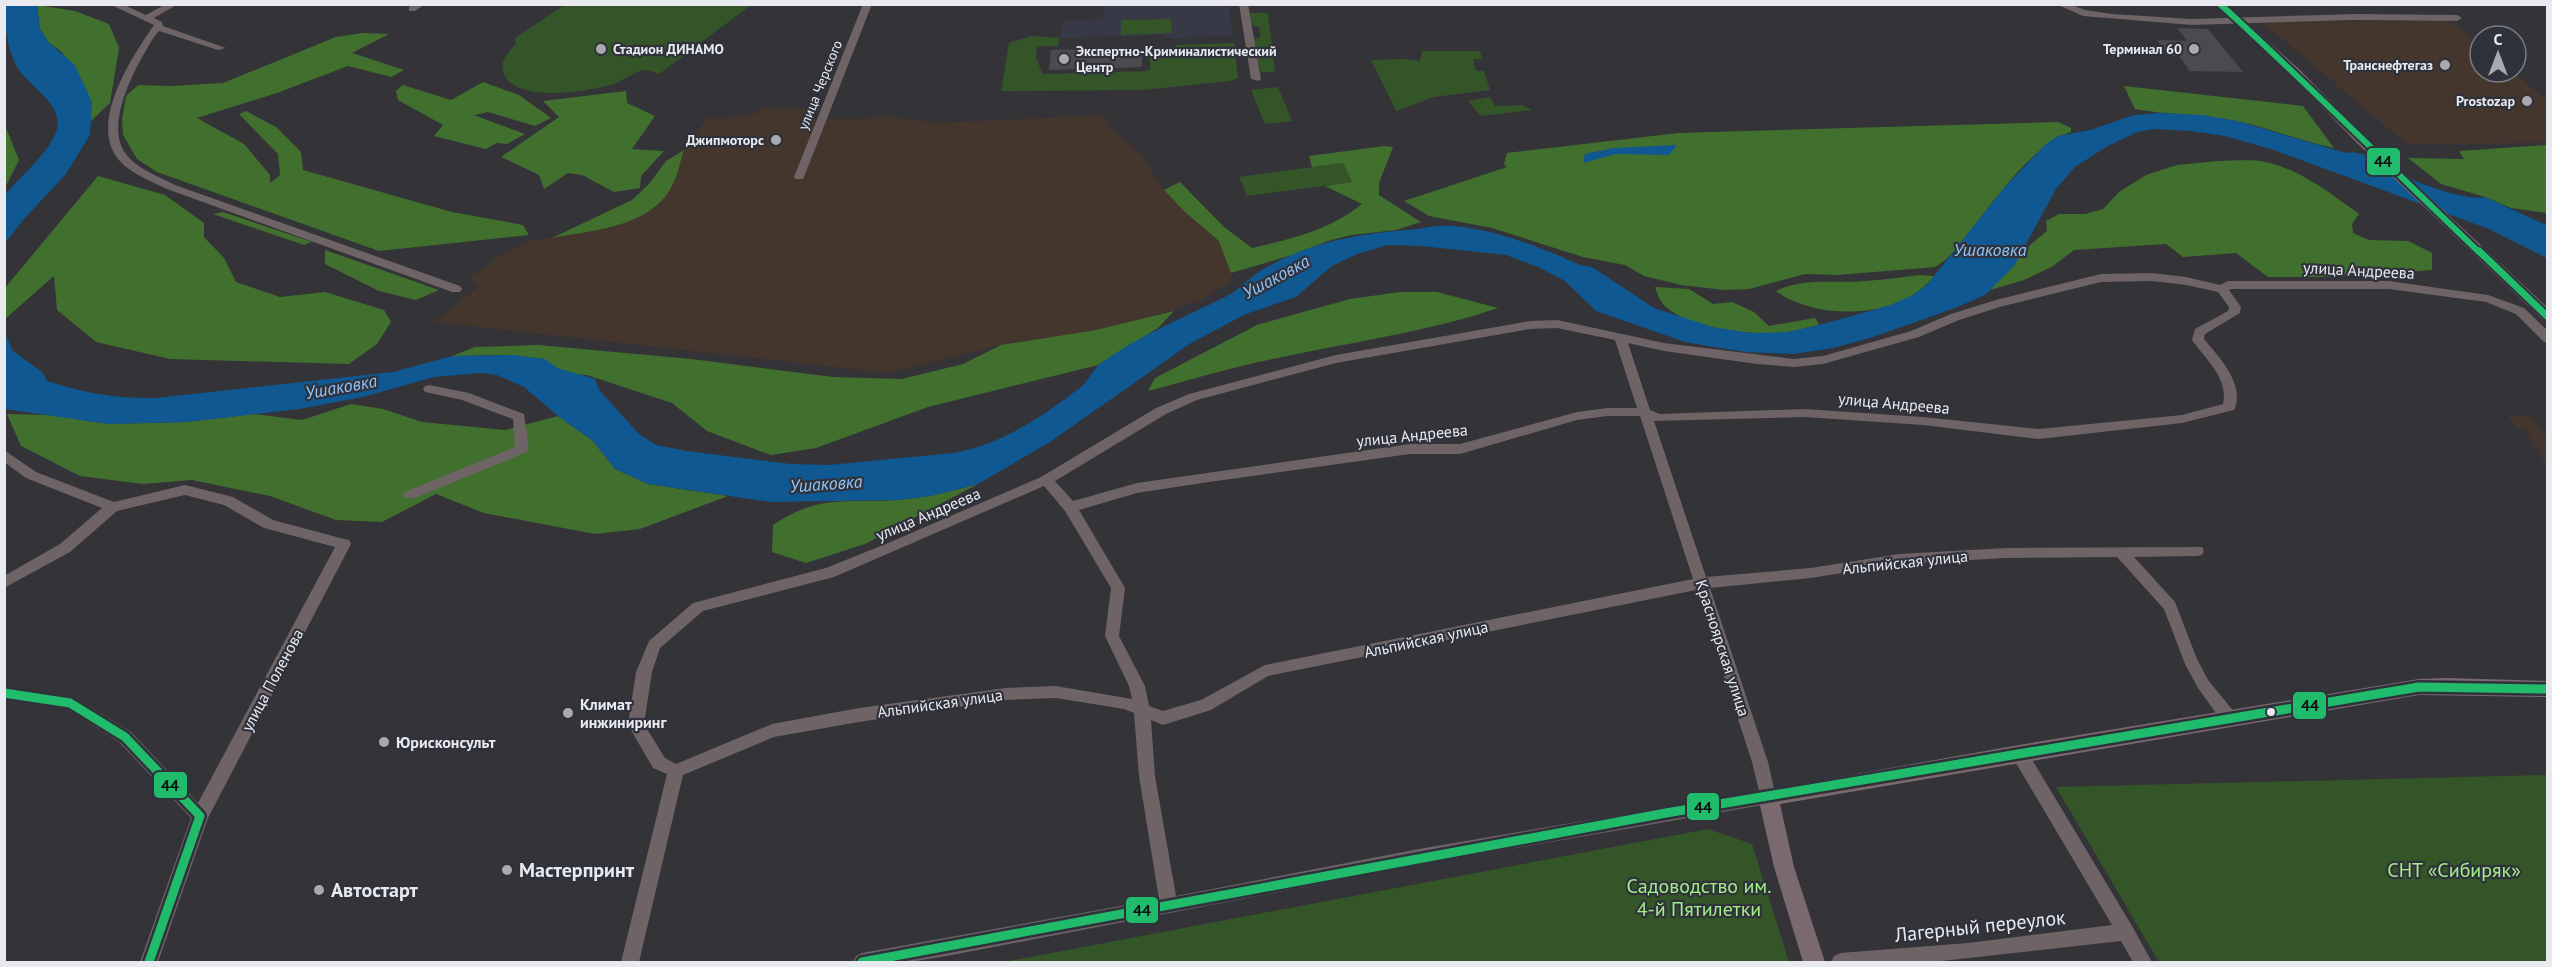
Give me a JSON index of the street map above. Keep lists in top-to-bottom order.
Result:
{
  "streets": {
    "main road": ["Красноярская улица"],
    "street": [
      "улица Черского",
      "улица Андреева",
      "Альпийская улица",
      "улица Поленова",
      "Лагерный переулок"
    ]
  },
  "crossings": [
    ["улица Андреева", "Альпийская улица"],
    ["улица Андреева", "Красноярская улица"],
    ["Альпийская улица", "Красноярская улица"]
  ],
  "water": ["Ушаковка"],
  "parks": ["СНТ «Сибиряк»", "Садоводство им. 4-й Пятилетки"],
  "places": [
    "Стадион ДИНАМО",
    "Терминал 60",
    "Экспертно-Криминалистический Центр",
    "Транснефтегаз",
    "Prostozap",
    "Джипмоторс",
    "Климат инжиниринг",
    "Юрисконсульт",
    "Мастерпринт",
    "Автостарт"
  ],
  "lines": ["transit line 44"],
  "north": "top"
}
